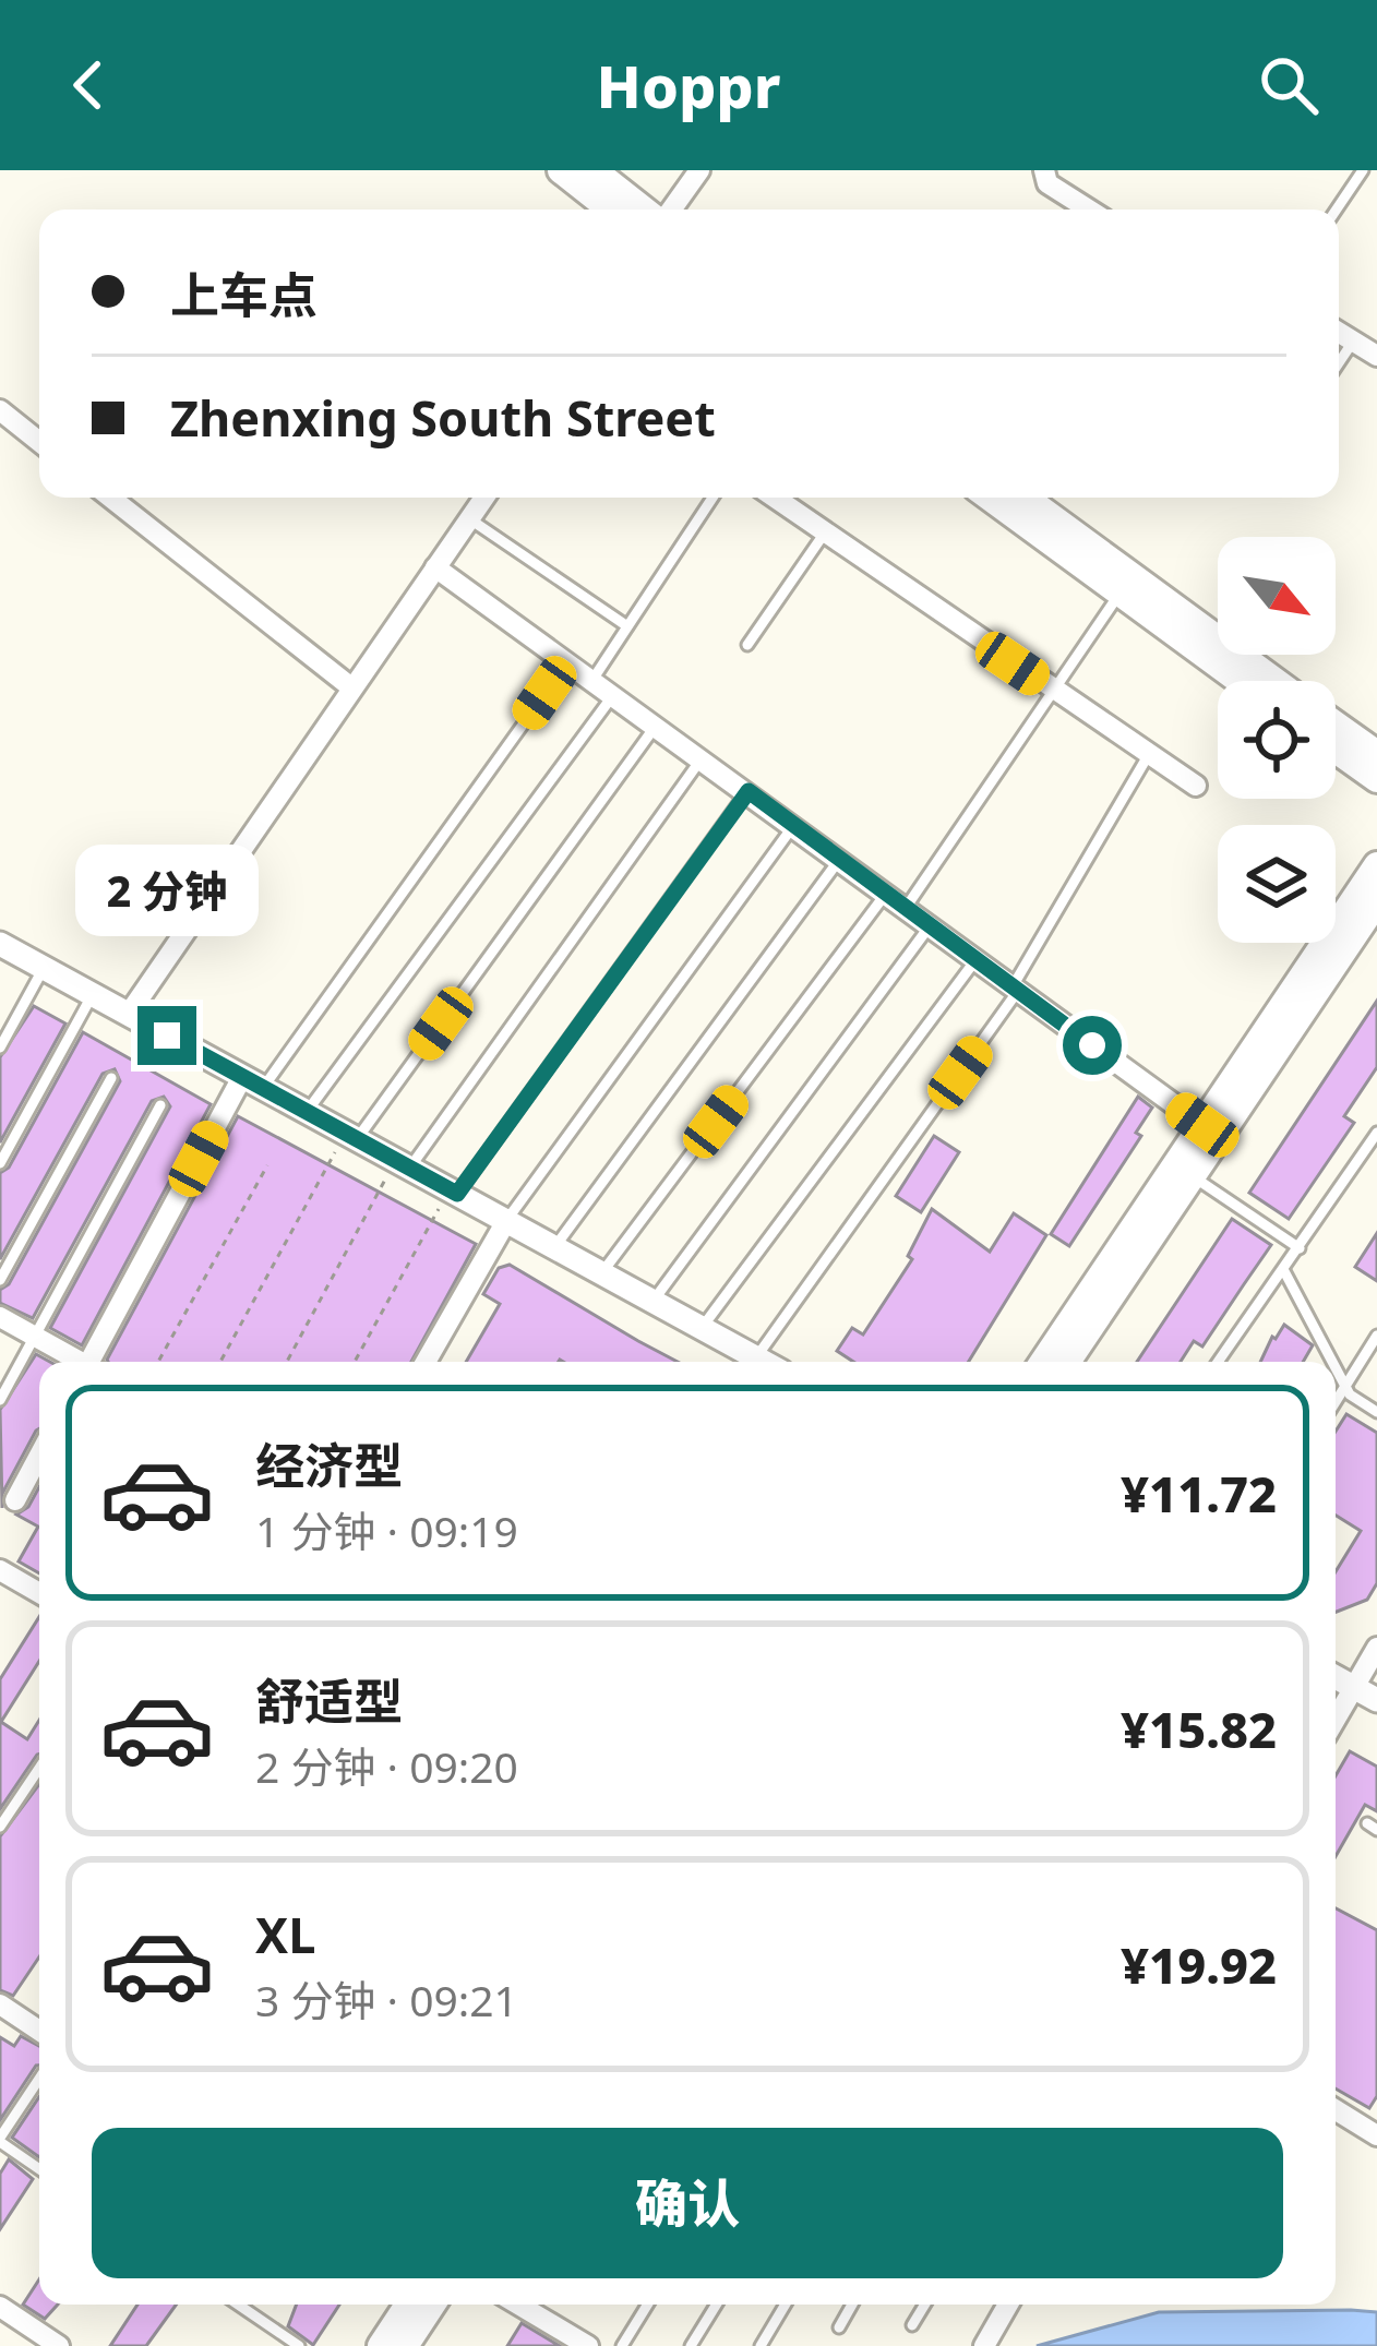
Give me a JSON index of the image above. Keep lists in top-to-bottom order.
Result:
{
  "north": "bottom right",
  "page": {
    "header": "Hoppr",
    "banner": ["上车点", "Zhenxing South Street"],
    "bubble": "2 分钟",
    "list": [
      {
        "name": "经济型",
        "note": "1 分钟 · 09:19",
        "value": "¥11.72"
      },
      {
        "name": "舒适型",
        "note": "2 分钟 · 09:20",
        "value": "¥15.82"
      },
      {
        "name": "XL",
        "note": "3 分钟 · 09:21",
        "value": "¥19.92"
      }
    ],
    "buttons": "确认"
  }
}
